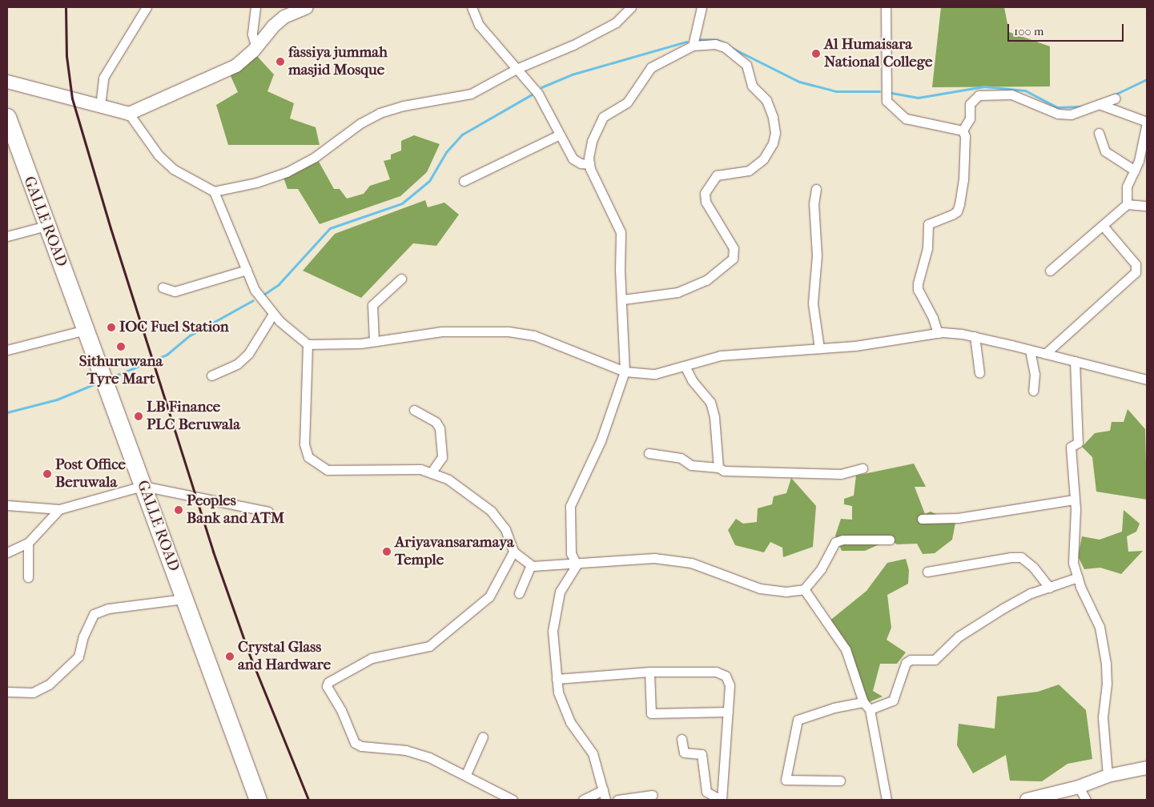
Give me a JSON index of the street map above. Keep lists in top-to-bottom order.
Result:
{
  "streets": {
    "highway": ["GALLE ROAD"]
  },
  "places": [
    "Al Humaisara National College",
    "fassiya jummah masjid Mosque",
    "IOC Fuel Station",
    "Sithuruwana Tyre Mart",
    "LB Finance PLC Beruwala",
    "Post Office Beruwala",
    "Peoples Bank and ATM",
    "Ariyavansaramaya Temple",
    "Crystal Glass and Hardware"
  ],
  "scale_bar": "100 m"
}
